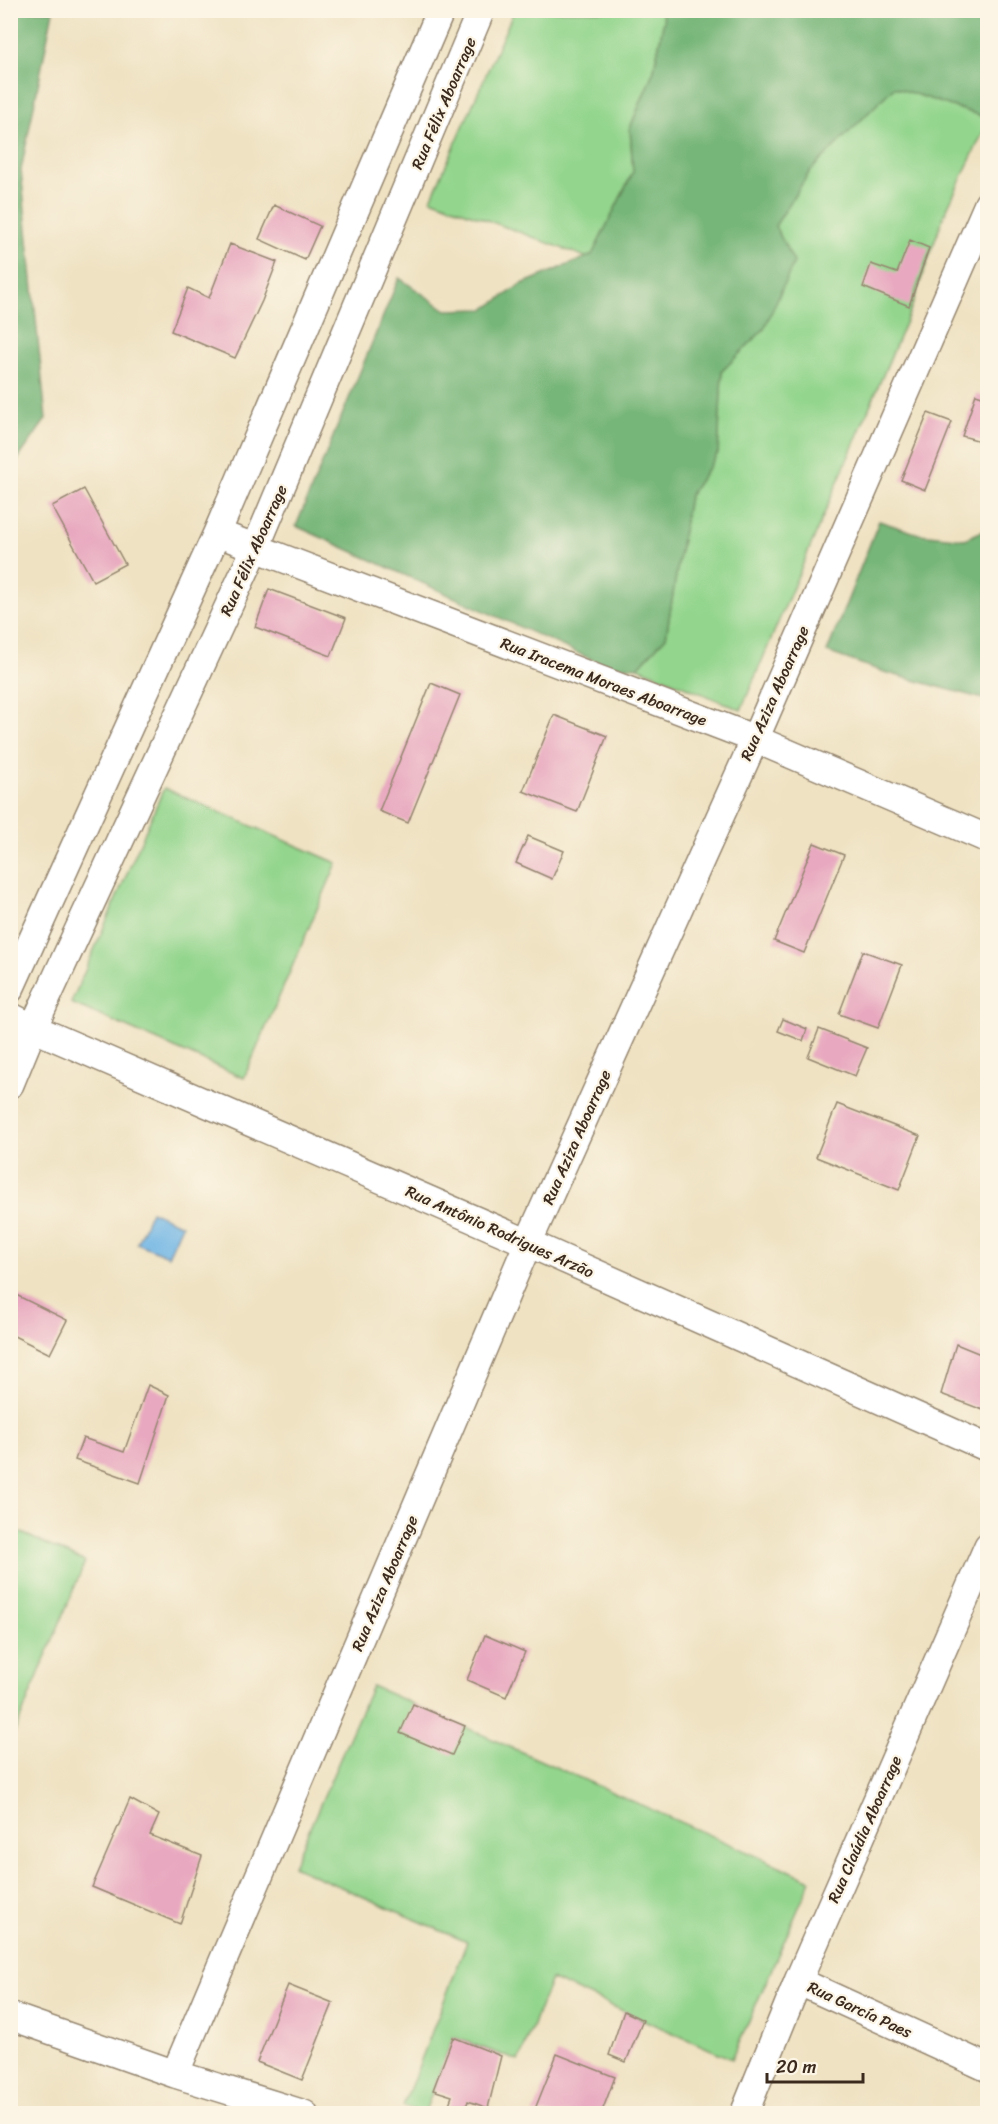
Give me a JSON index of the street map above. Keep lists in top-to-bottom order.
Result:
{
  "streets": {
    "street": [
      "Rua Félix Aboarrage",
      "Rua Iracema Moraes Aboarrage",
      "Rua Aziza Aboarrage",
      "Rua Antônio Rodrigues Arzão",
      "Rua Claúdia Aboarrage",
      "Rua García Paes"
    ]
  },
  "crossings": [
    ["Rua Félix Aboarrage", "Rua Iracema Moraes Aboarrage"],
    ["Rua Félix Aboarrage", "Rua Antônio Rodrigues Arzão"],
    ["Rua Iracema Moraes Aboarrage", "Rua Aziza Aboarrage"],
    ["Rua Aziza Aboarrage", "Rua Antônio Rodrigues Arzão"],
    ["Rua Claúdia Aboarrage", "Rua García Paes"]
  ],
  "scale_bar": "20 m"
}
